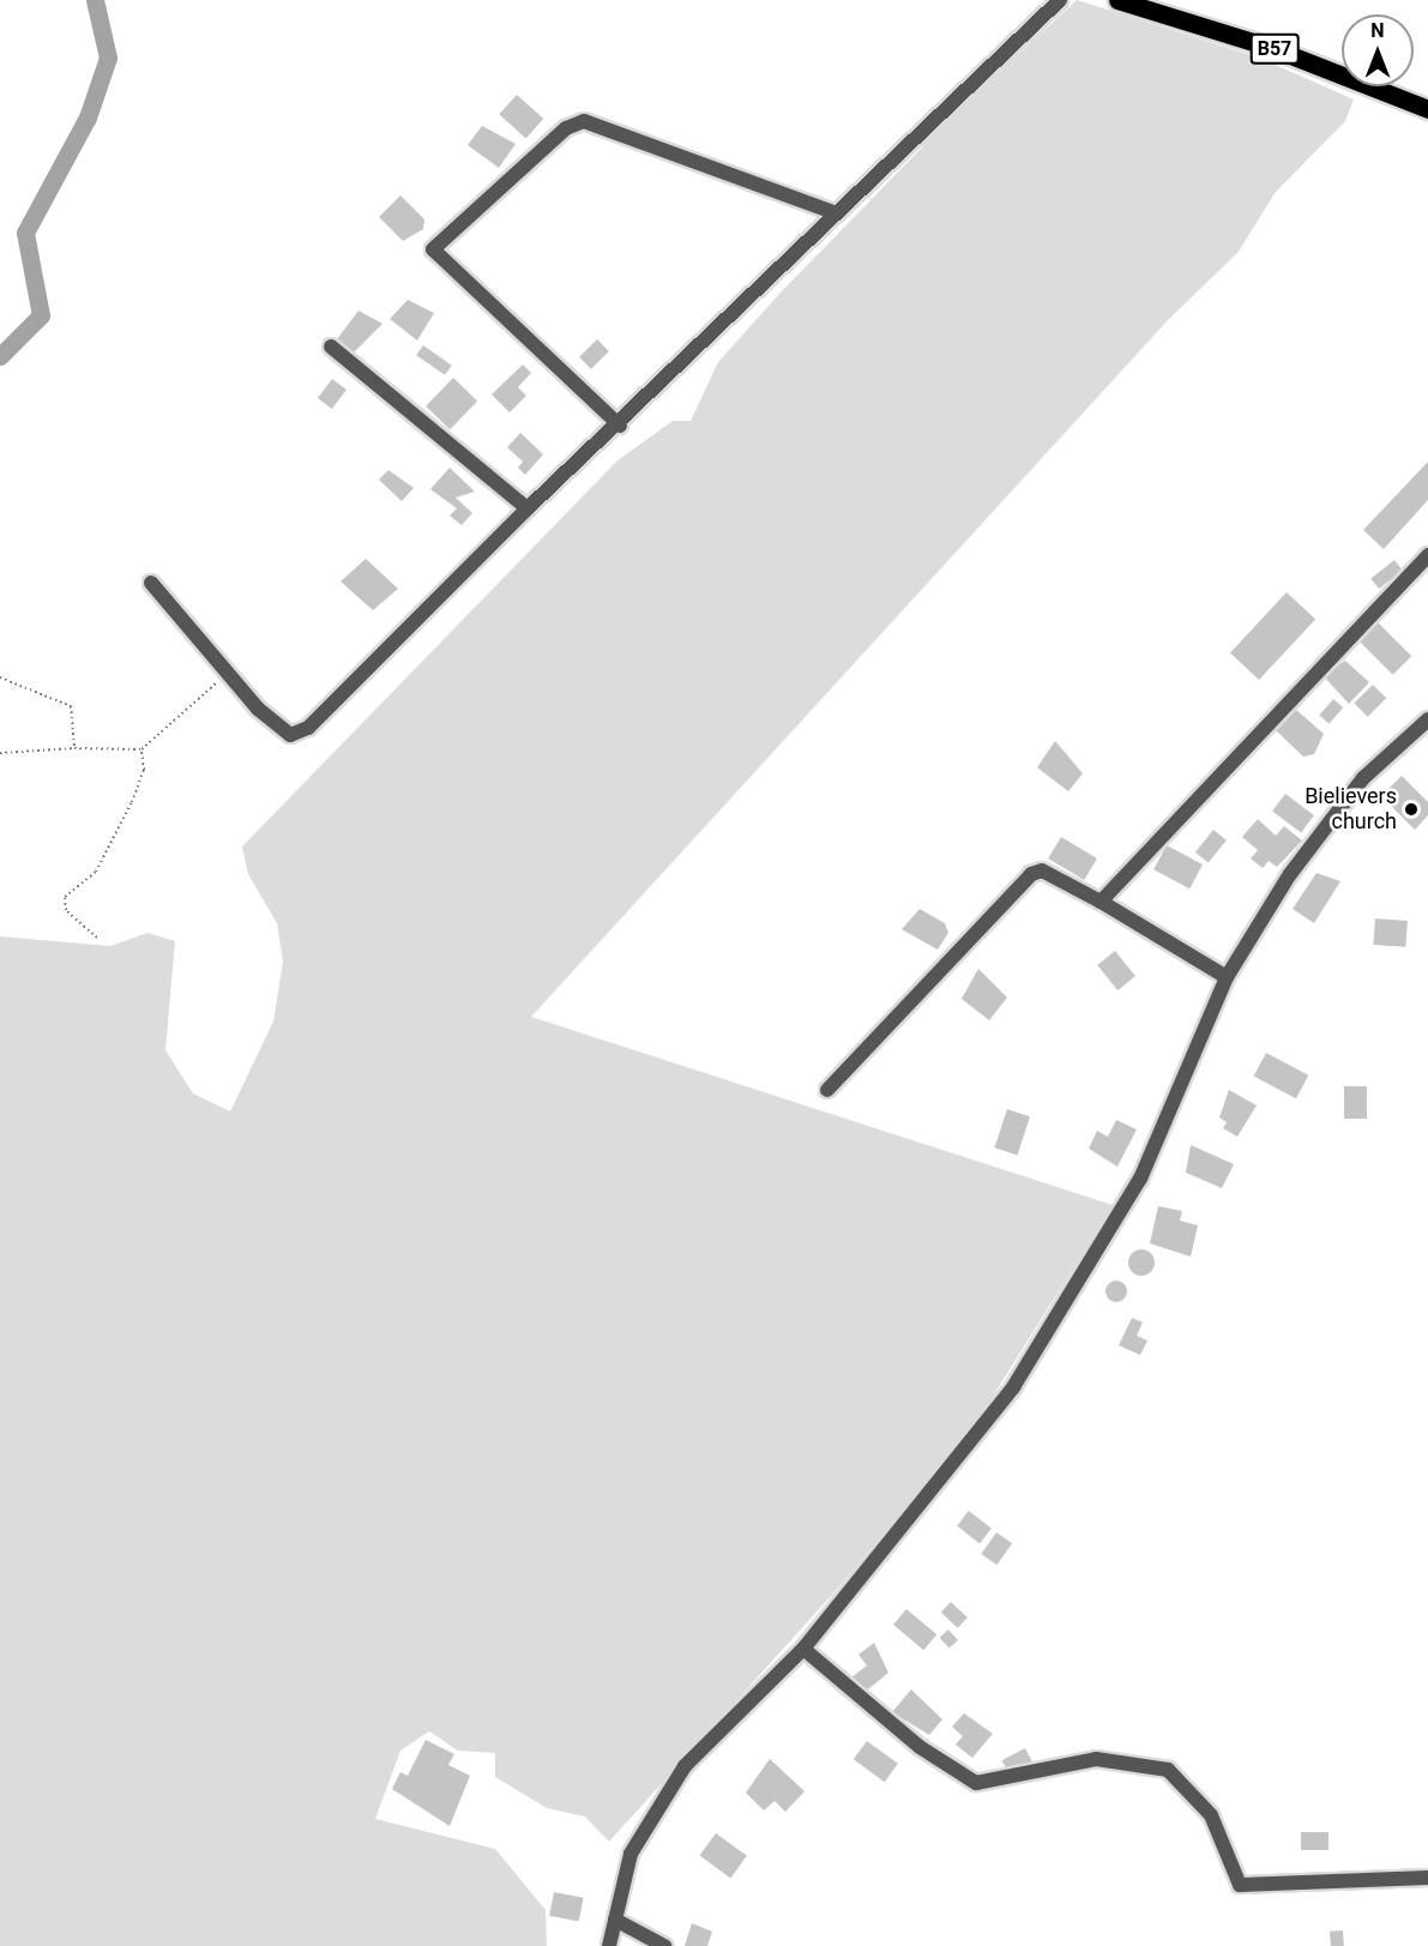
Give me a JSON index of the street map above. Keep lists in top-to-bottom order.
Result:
{
  "streets": {
    "main road": ["B57"]
  },
  "places": ["Bielievers church"],
  "north": "top"
}
